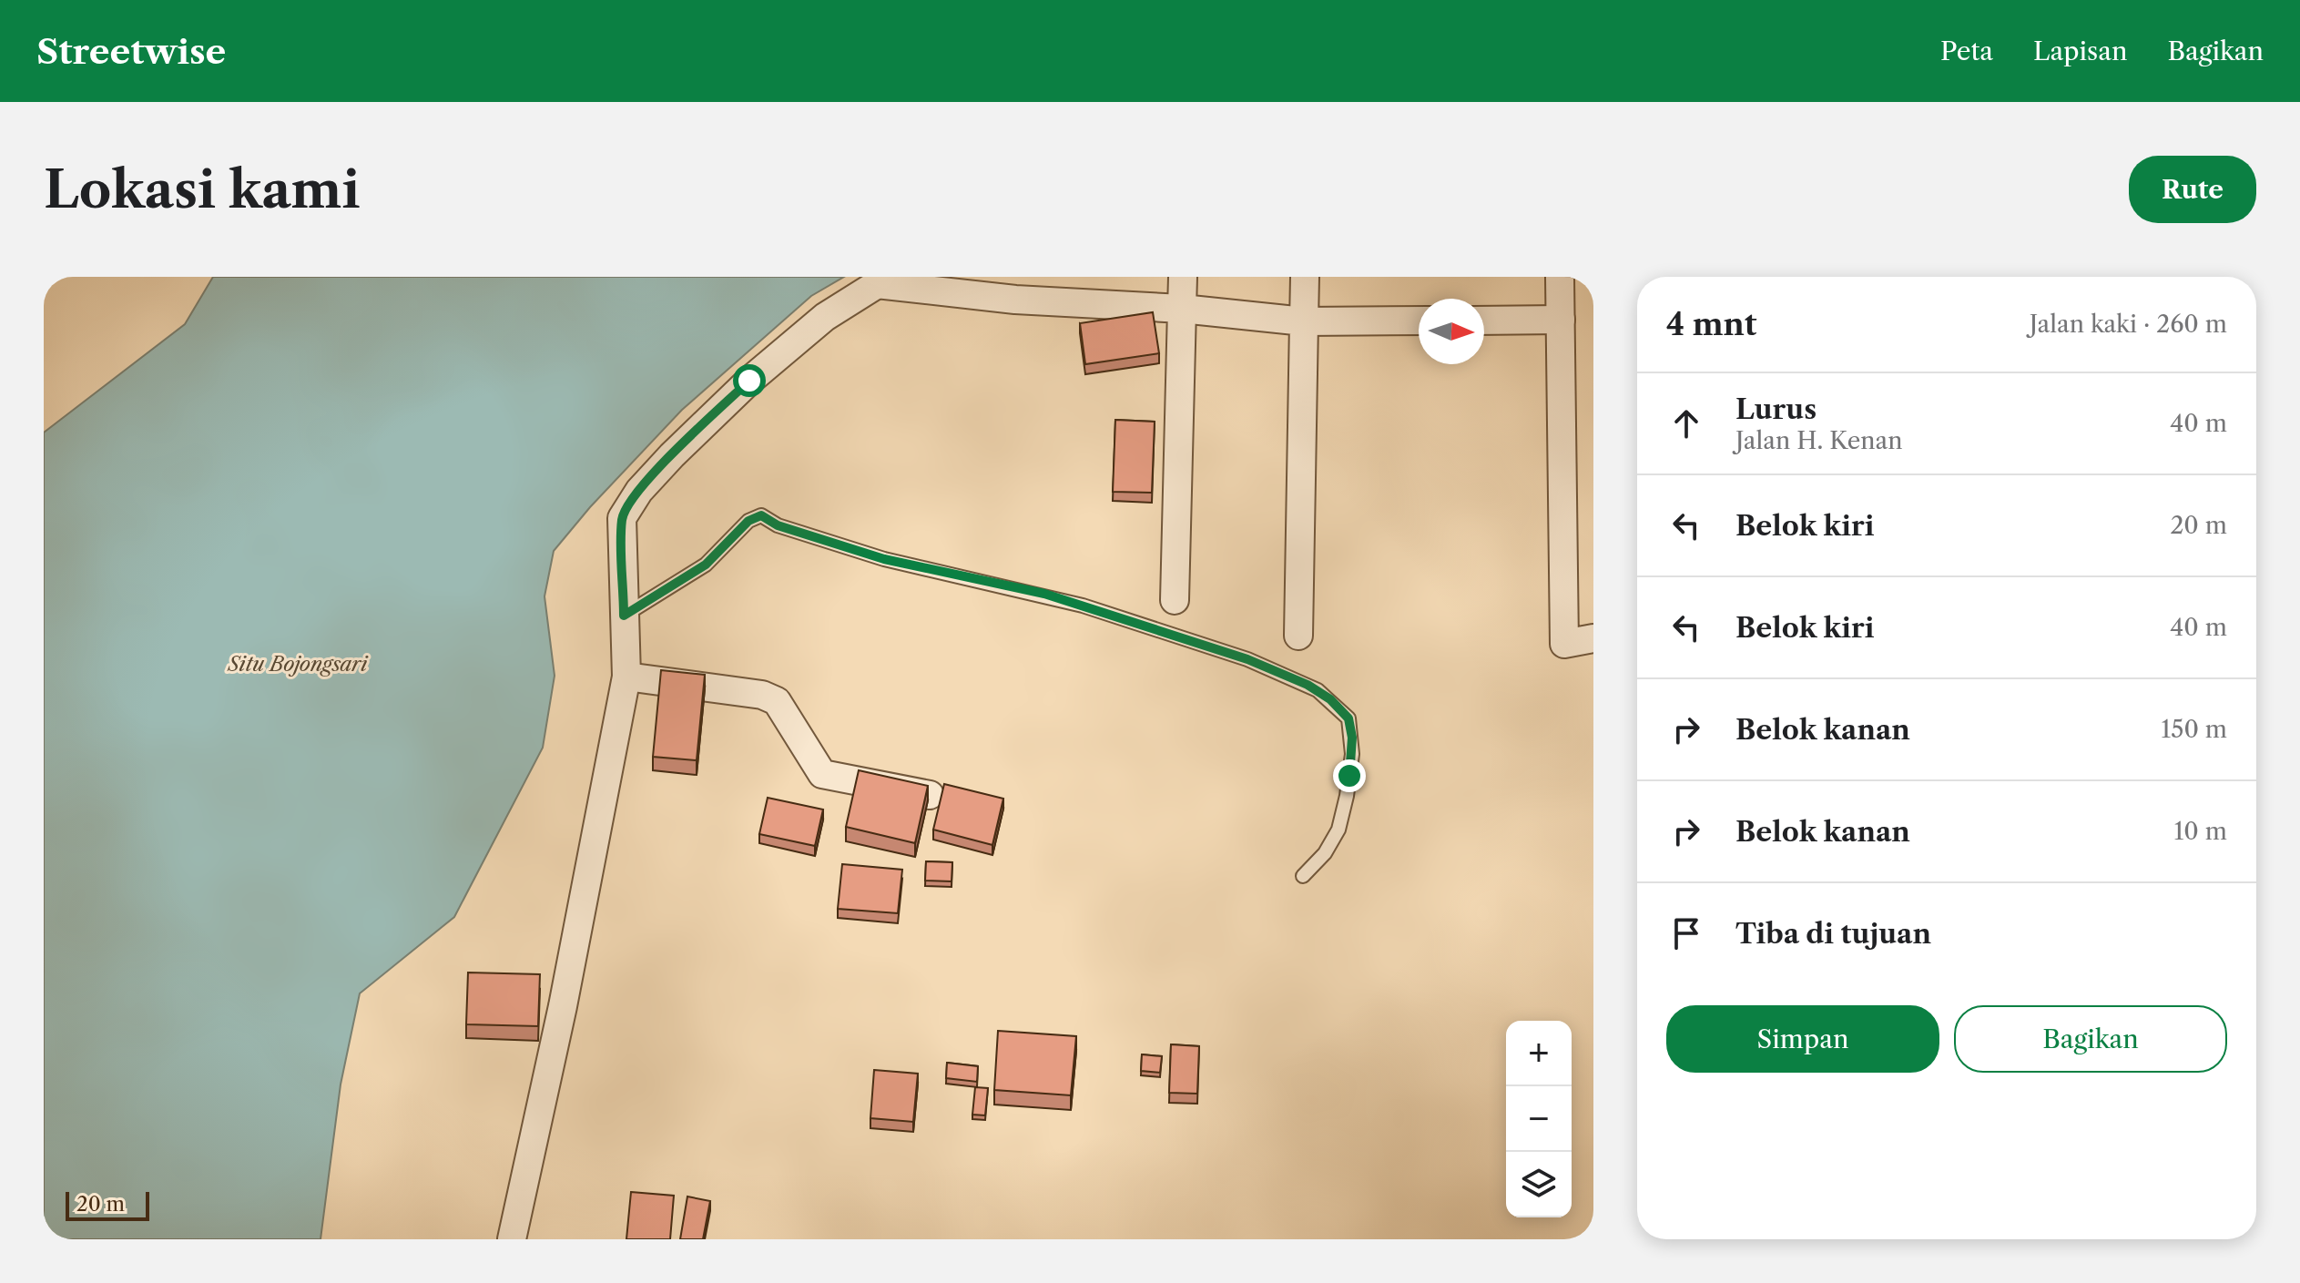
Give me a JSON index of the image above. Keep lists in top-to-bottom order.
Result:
{
  "water": ["Situ Bojongsari"],
  "scale_bar": "20 m",
  "north": "right",
  "page": {
    "header": "Streetwise",
    "nav": ["Peta", "Lapisan", "Bagikan"],
    "buttons": [
      "Rute",
      ["Simpan", "Bagikan"]
    ],
    "title": "Lokasi kami",
    "heading": ["4 mnt", "Jalan kaki · 260 m"],
    "list": [
      ["Lurus", "Jalan H. Kenan", "40 m"],
      ["Belok kiri", "20 m"],
      ["Belok kiri", "40 m"],
      ["Belok kanan", "150 m"],
      ["Belok kanan", "10 m"],
      "Tiba di tujuan"
    ],
    "map_buttons": ["+", "−"],
    "scale": "20 m"
  }
}
